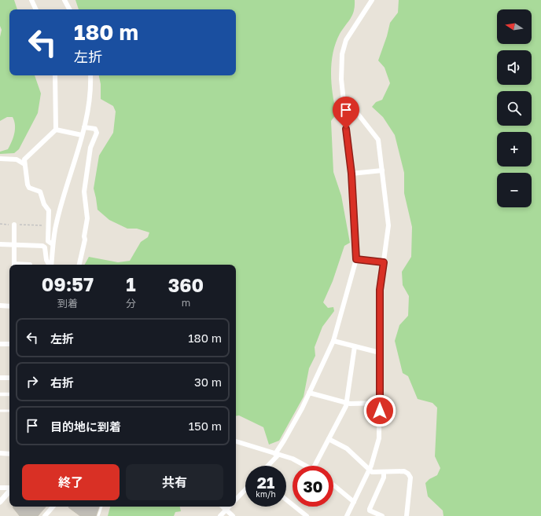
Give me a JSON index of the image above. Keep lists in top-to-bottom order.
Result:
{
  "north": "left",
  "page": {
    "map_buttons": ["+", "−"],
    "turn": ["180 m", "左折"],
    "eta": [
      "09:57",
      "到着",
      "1",
      "分",
      "360",
      "m"
    ],
    "list": [
      {
        "name": "左折",
        "value": "180 m"
      },
      {
        "name": "右折",
        "value": "30 m"
      },
      {
        "name": "目的地に到着",
        "value": "150 m"
      }
    ],
    "buttons": ["終了", "共有"],
    "speed": "21 km/h",
    "limit": "30"
  }
}
